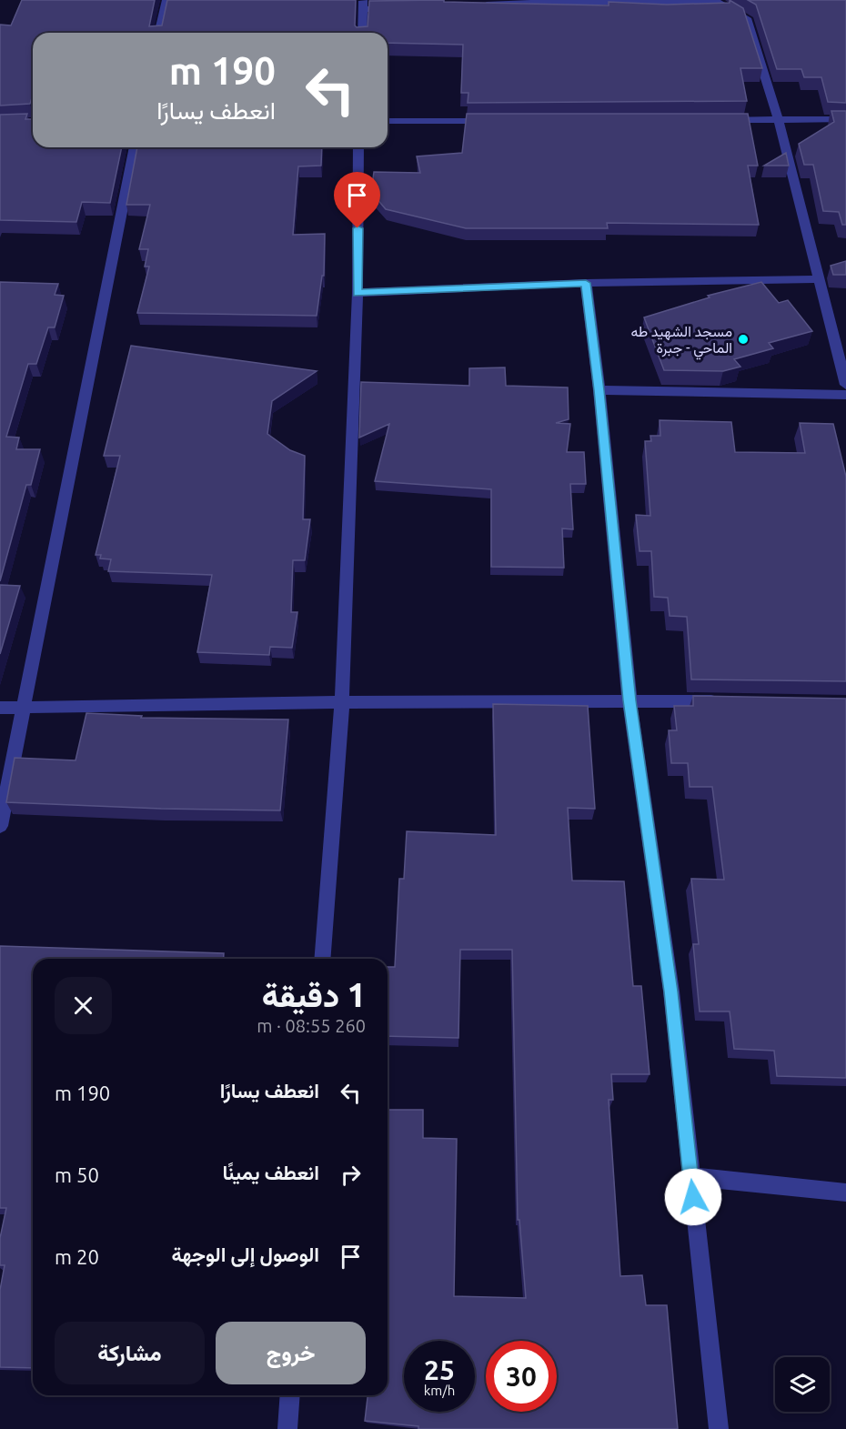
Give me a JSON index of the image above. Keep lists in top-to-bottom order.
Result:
{
  "places": ["مسجد الشهيد طه الماحي - جبرة"],
  "page": {
    "turn": ["190 m", "انعطف يسارًا"],
    "heading": ["1 دقيقة", "260 m · 08:55"],
    "list": [
      {
        "name": "انعطف يسارًا",
        "value": "190 m"
      },
      {
        "name": "انعطف يمينًا",
        "value": "50 m"
      },
      {
        "name": "الوصول إلى الوجهة",
        "value": "20 m"
      }
    ],
    "buttons": ["خروج", "مشاركة"],
    "speed": "25 km/h",
    "limit": "30"
  }
}
